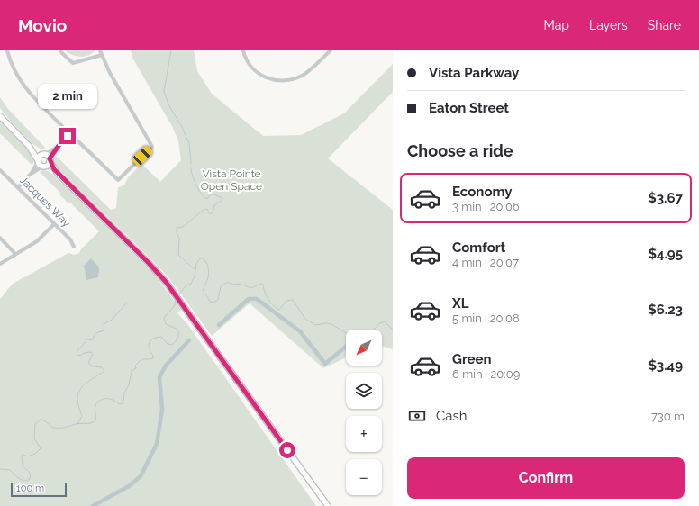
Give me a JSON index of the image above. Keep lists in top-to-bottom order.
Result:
{
  "streets": {
    "street": ["Jacques Way"]
  },
  "parks": ["Vista Pointe Open Space"],
  "scale_bar": "100 m",
  "north": "bottom left",
  "page": {
    "header": "Movio",
    "nav": ["Map", "Layers", "Share"],
    "banner": ["Vista Parkway", "Eaton Street"],
    "bubble": "2 min",
    "heading": "Choose a ride",
    "list": [
      {
        "name": "Economy",
        "note": "3 min · 20:06",
        "value": "$3.67"
      },
      {
        "name": "Comfort",
        "note": "4 min · 20:07",
        "value": "$4.95"
      },
      {
        "name": "XL",
        "note": "5 min · 20:08",
        "value": "$6.23"
      },
      {
        "name": "Green",
        "note": "6 min · 20:09",
        "value": "$3.49"
      }
    ],
    "map_buttons": ["+", "−"],
    "pay": ["Cash", "730 m"],
    "buttons": "Confirm",
    "scale": "100 m"
  }
}
